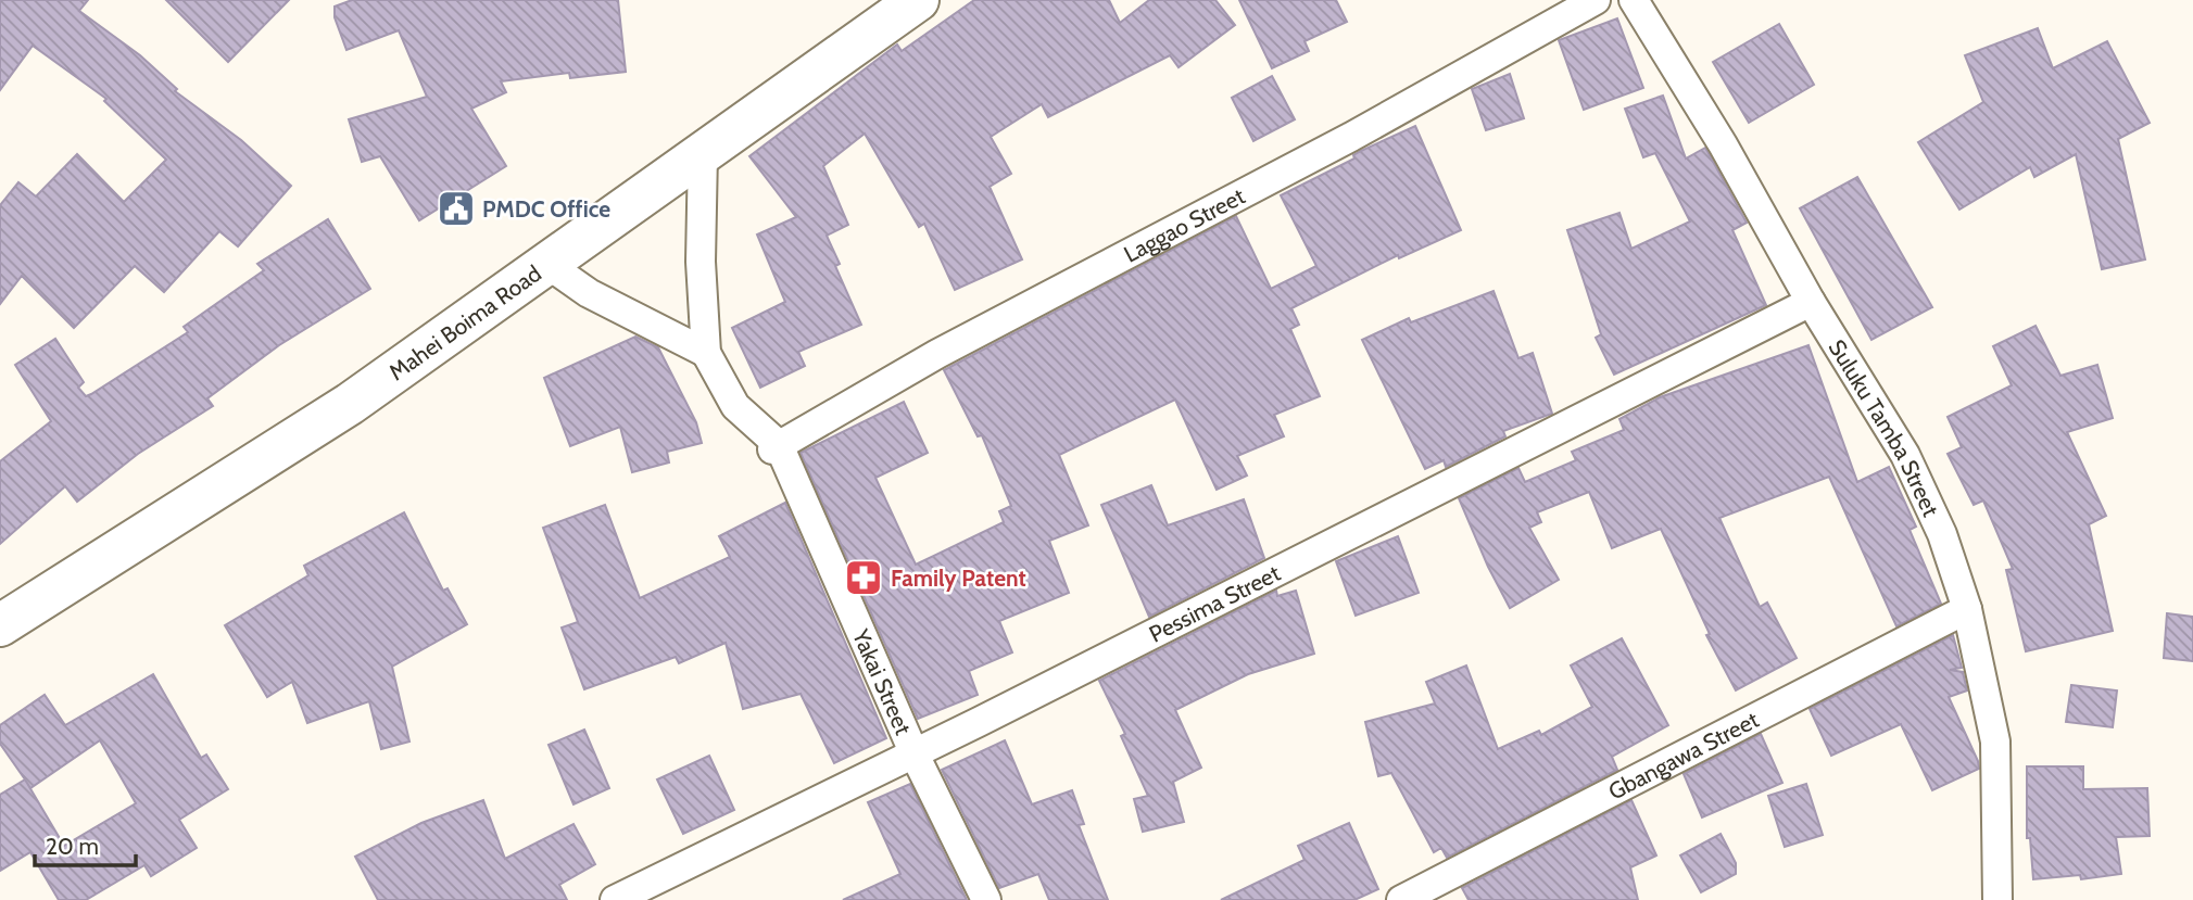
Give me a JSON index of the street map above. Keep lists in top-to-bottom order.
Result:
{
  "streets": {
    "main road": ["Mahei Boima Road"],
    "street": [
      "Laggao Street",
      "Suluku Tamba Street",
      "Pessima Street",
      "Yakai Street",
      "Gbangawa Street"
    ]
  },
  "crossings": [
    ["Laggao Street", "Yakai Street"],
    ["Mahei Boima Road", "Yakai Street"],
    ["Suluku Tamba Street", "Pessima Street"],
    ["Suluku Tamba Street", "Gbangawa Street"],
    ["Pessima Street", "Yakai Street"]
  ],
  "places": {
    "public building": ["PMDC Office"],
    "pharmacy": ["Family Patent"]
  },
  "scale_bar": "20 m"
}
